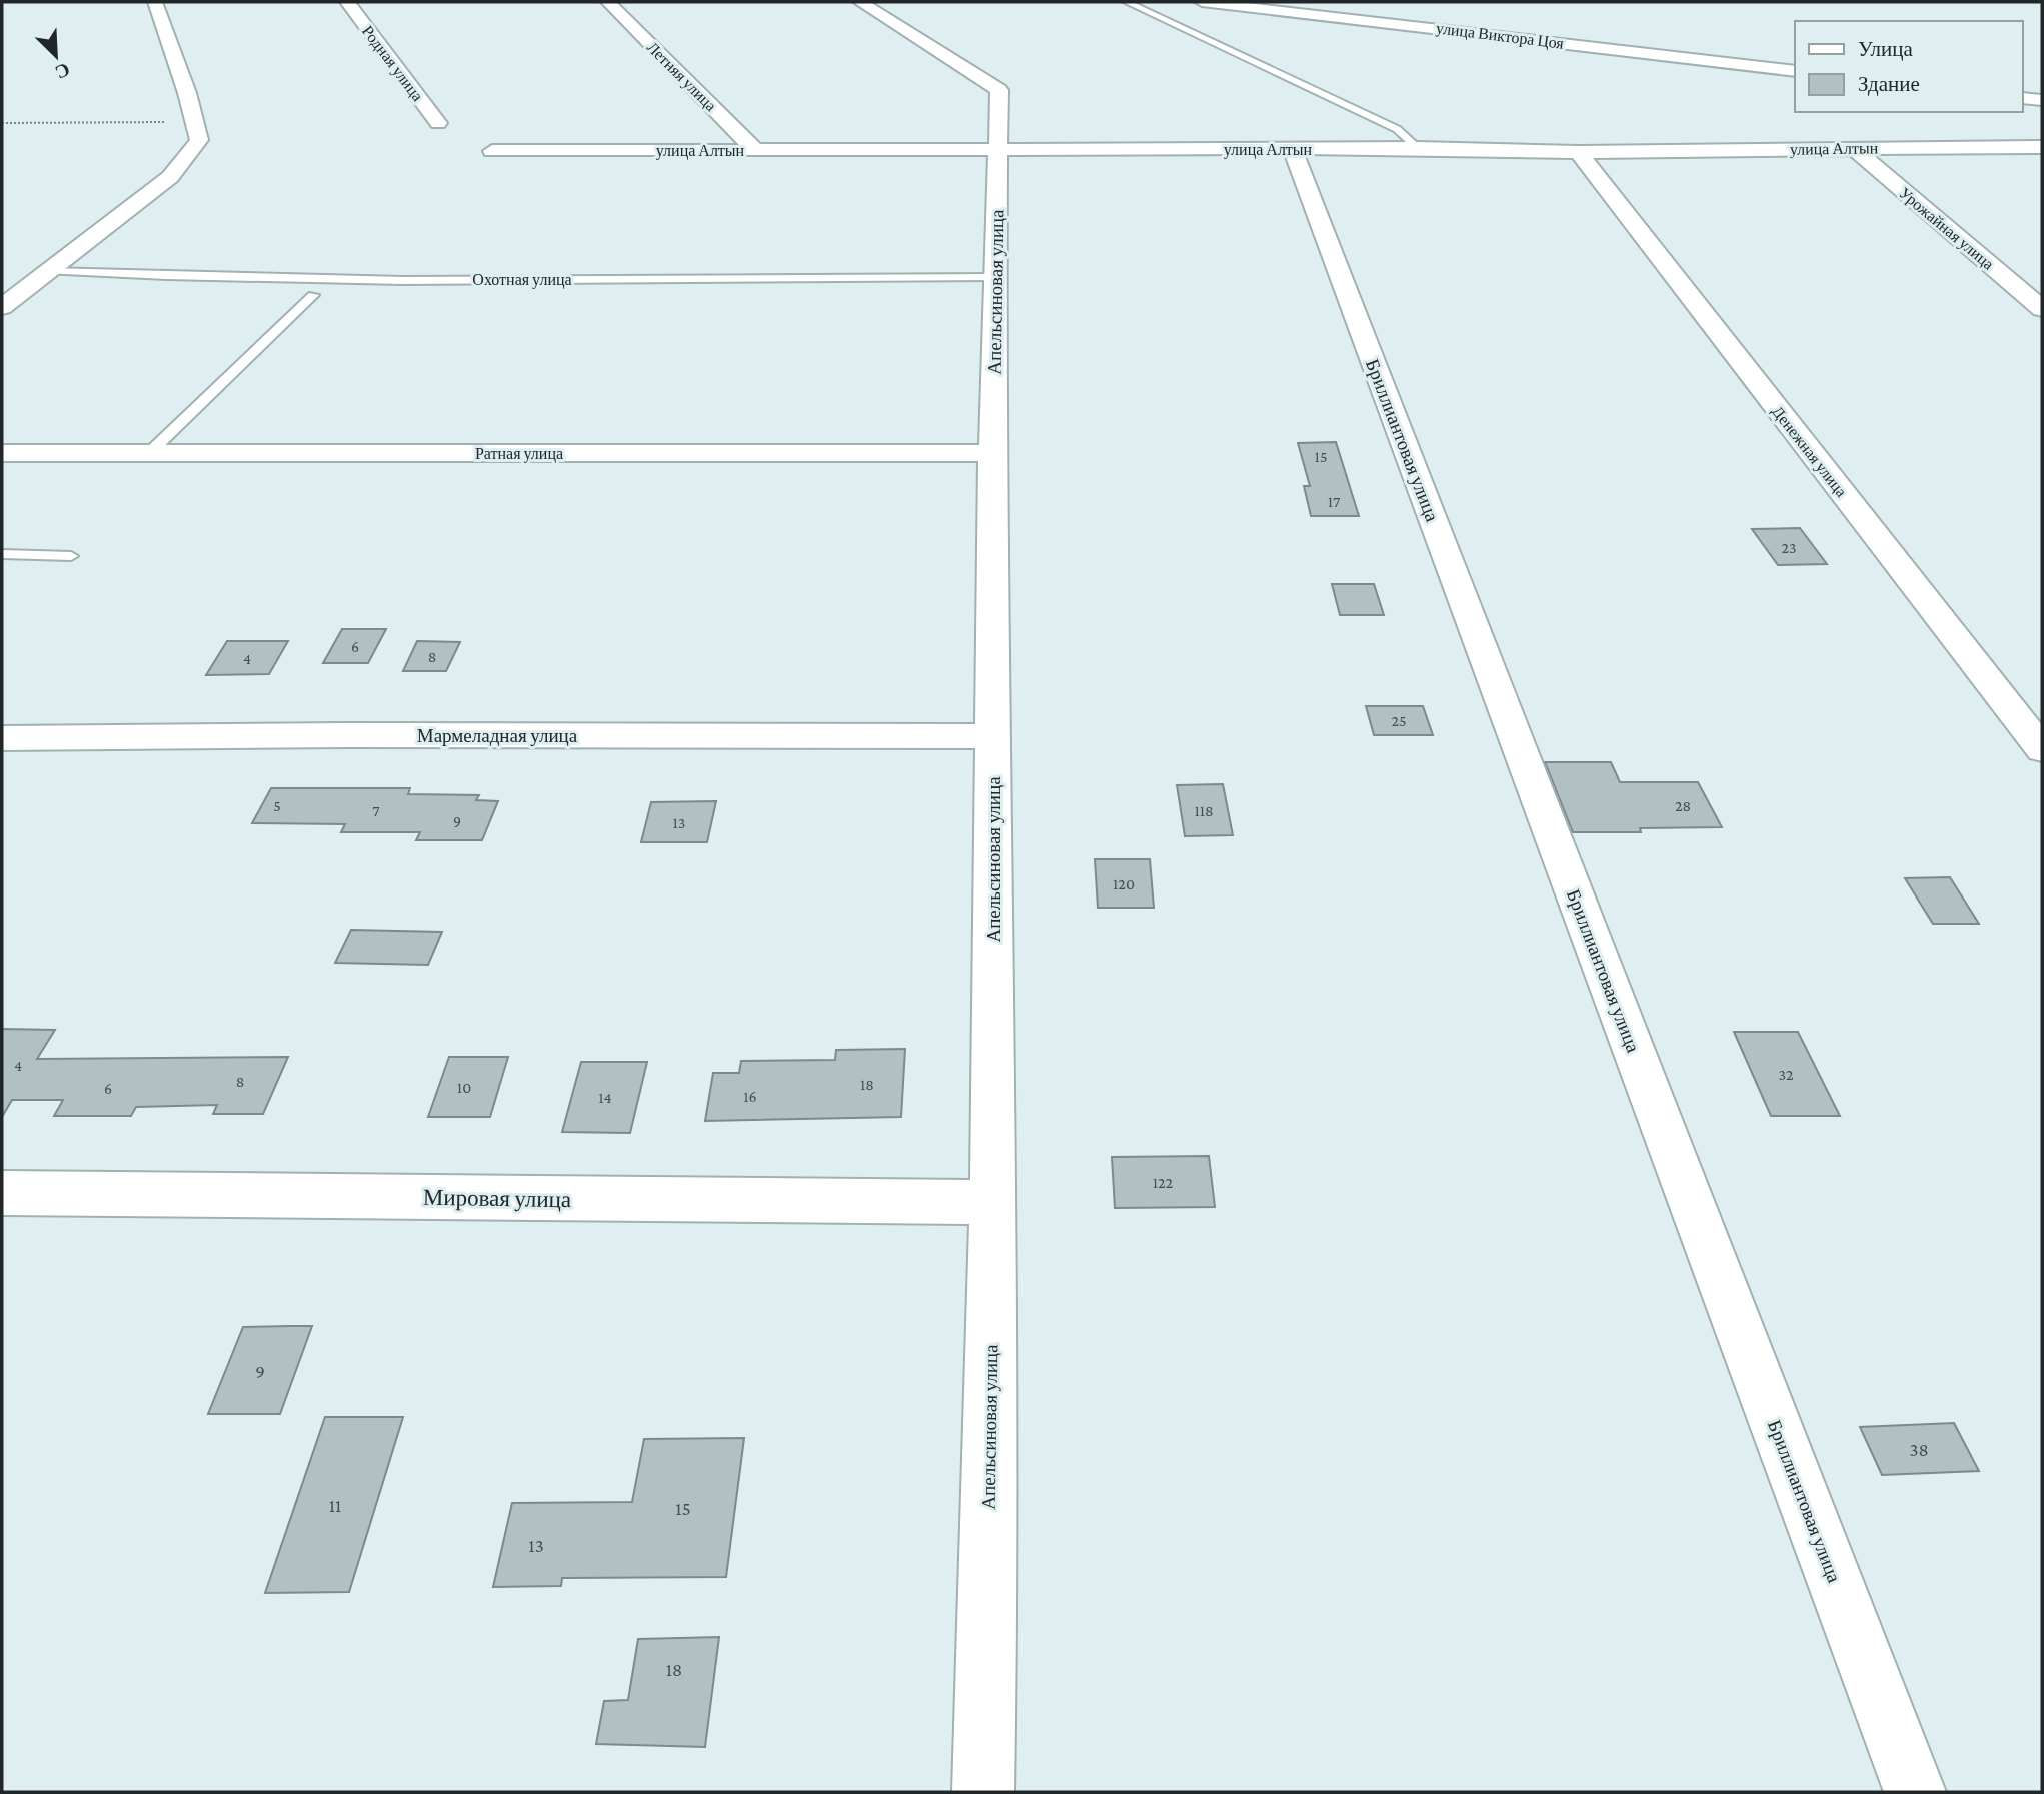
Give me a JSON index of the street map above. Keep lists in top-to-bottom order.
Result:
{
  "streets": {
    "street": [
      "улица Виктора Цоя",
      "Родная улица",
      "Летняя улица",
      "улица Алтын",
      "Урожайная улица",
      "Апельсиновая улица",
      "Бриллиантовая улица",
      "Денежная улица",
      "Ратная улица",
      "Мармеладная улица",
      "Мировая улица"
    ],
    "lane": ["Охотная улица"]
  },
  "crossings": [
    ["Летняя улица", "улица Алтын"],
    ["улица Алтын", "Урожайная улица"],
    ["улица Алтын", "Апельсиновая улица"],
    ["улица Алтын", "Бриллиантовая улица"],
    ["улица Алтын", "Денежная улица"],
    ["Охотная улица", "Апельсиновая улица"],
    ["Апельсиновая улица", "Ратная улица"],
    ["Апельсиновая улица", "Мармеладная улица"],
    ["Апельсиновая улица", "Мировая улица"]
  ],
  "house_numbers": [
    "15",
    "17",
    "23",
    "6",
    "8",
    "4",
    "25",
    "5",
    "28",
    "7",
    "118",
    "9",
    "13",
    "120",
    "4",
    "32",
    "8",
    "18",
    "10",
    "6",
    "16",
    "14",
    "122",
    "9",
    "38",
    "11",
    "15",
    "13",
    "18"
  ],
  "legend": ["Улица", "Здание"],
  "north": "bottom right"
}
